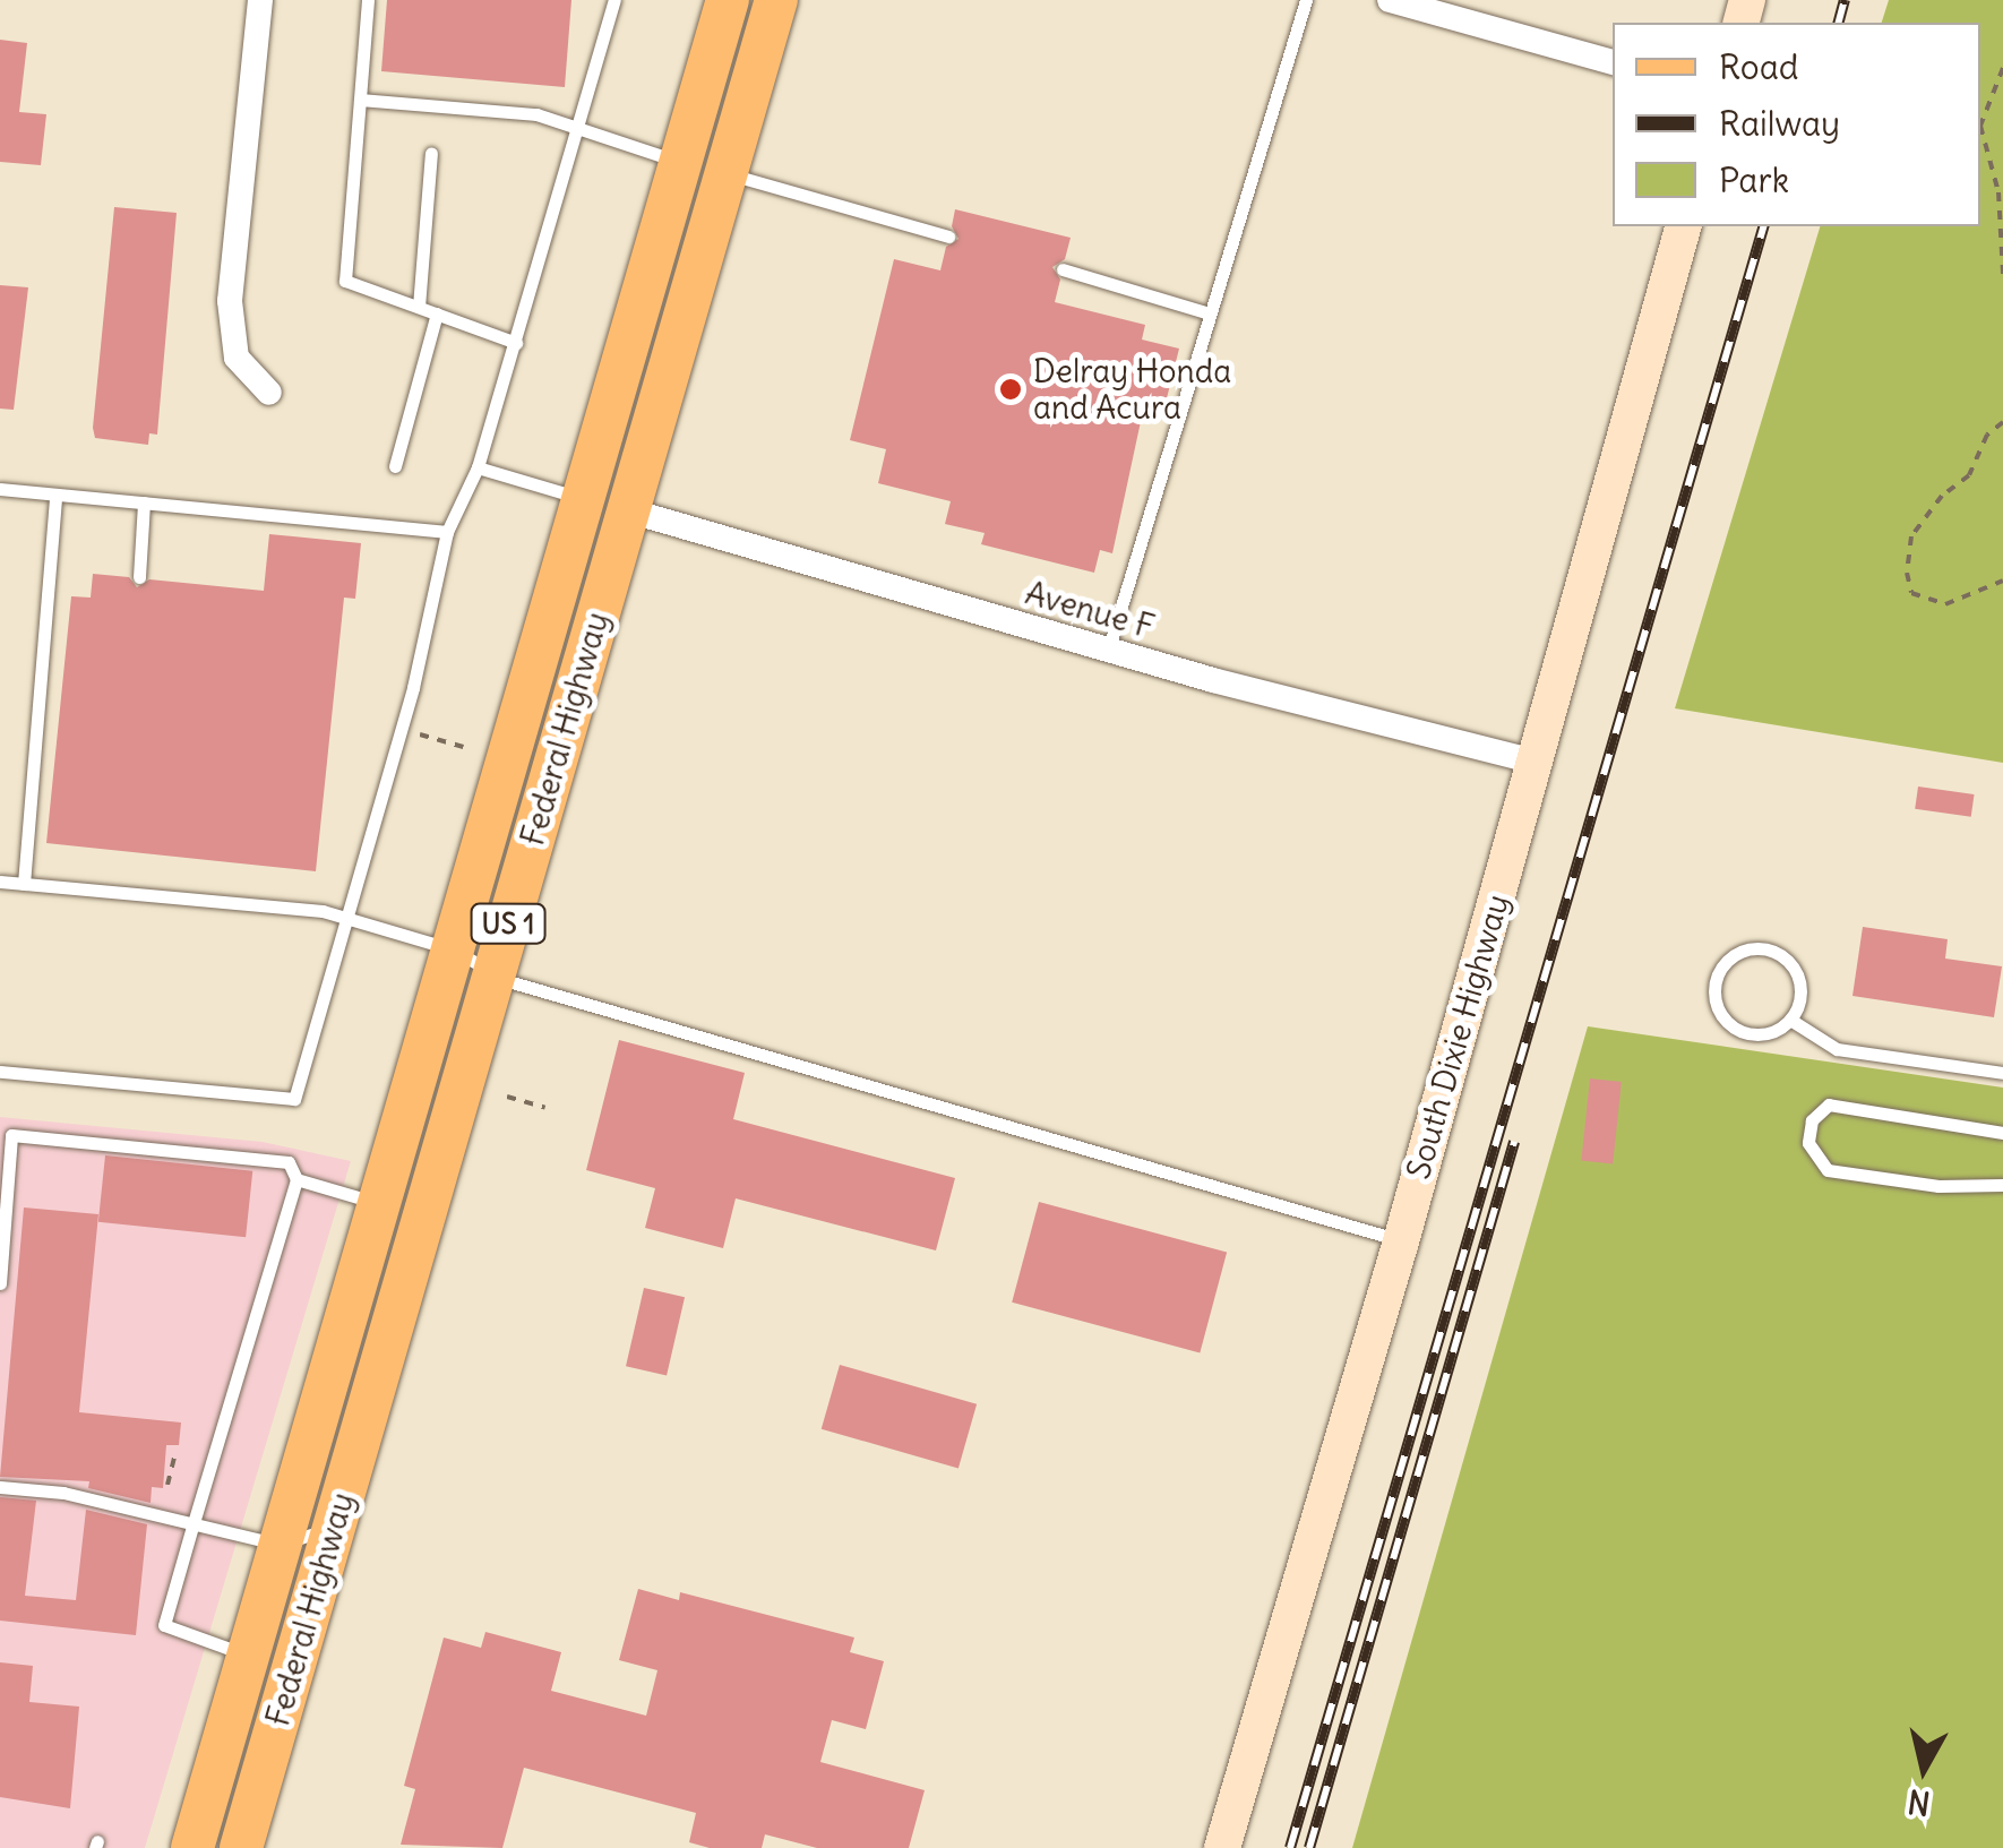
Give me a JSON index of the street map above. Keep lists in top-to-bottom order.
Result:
{
  "streets": {
    "main road": ["Federal Highway", "US 1"],
    "street": ["Avenue F", "South Dixie Highway"]
  },
  "crossings": [
    ["Avenue F", "Federal Highway"],
    ["Avenue F", "South Dixie Highway"]
  ],
  "places": ["Delray Honda and Acura"],
  "legend": ["Road", "Railway", "Park"],
  "north": "bottom"
}
